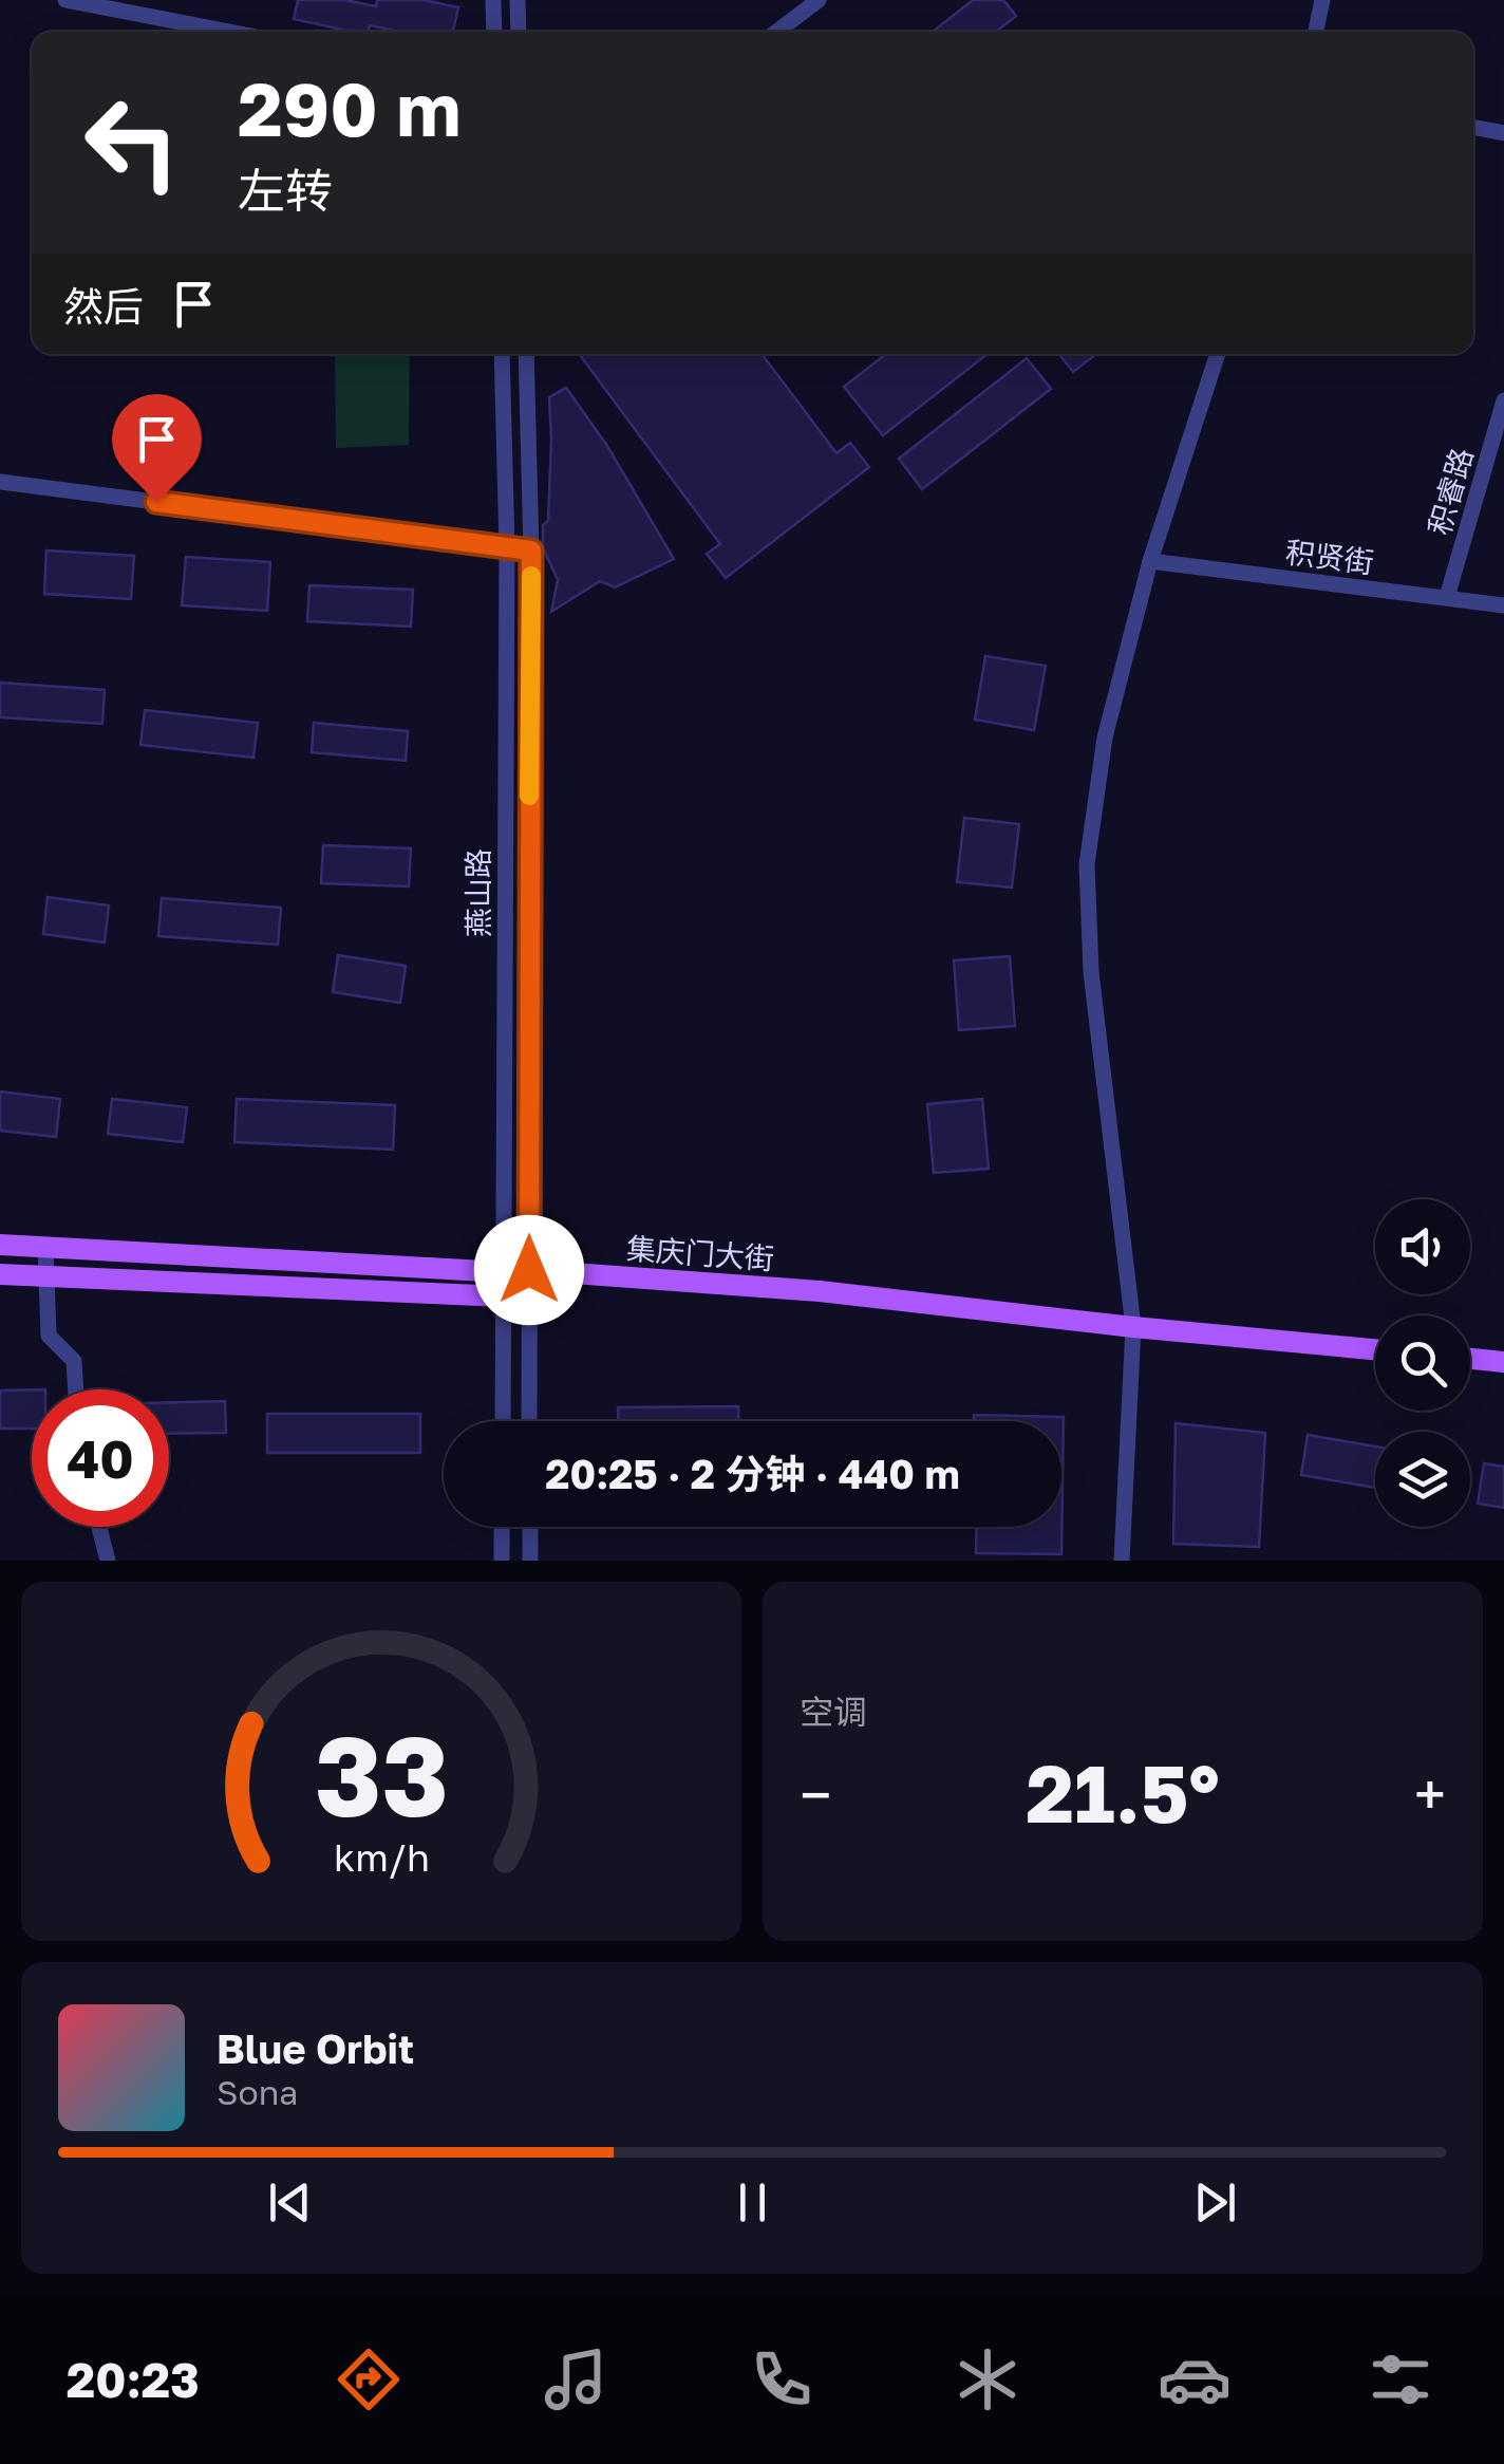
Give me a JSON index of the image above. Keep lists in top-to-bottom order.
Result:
{
  "streets": {
    "main road": ["集庆门大街"],
    "street": ["积睿路", "积贤街", "燕山路"]
  },
  "crossings": [
    ["积睿路", "积贤街"],
    ["燕山路", "集庆门大街"]
  ],
  "page": {
    "turn": ["290 m", "左转"],
    "then": "然后",
    "limit": "40",
    "trip": "20:25 · 2 分钟 · 440 m",
    "tile": "空调",
    "heat": ["−", "21.5°", "+"],
    "song": ["Blue Orbit", "Sona"],
    "tabs": "20:23",
    "gauge": ["33", "km/h"]
  }
}
